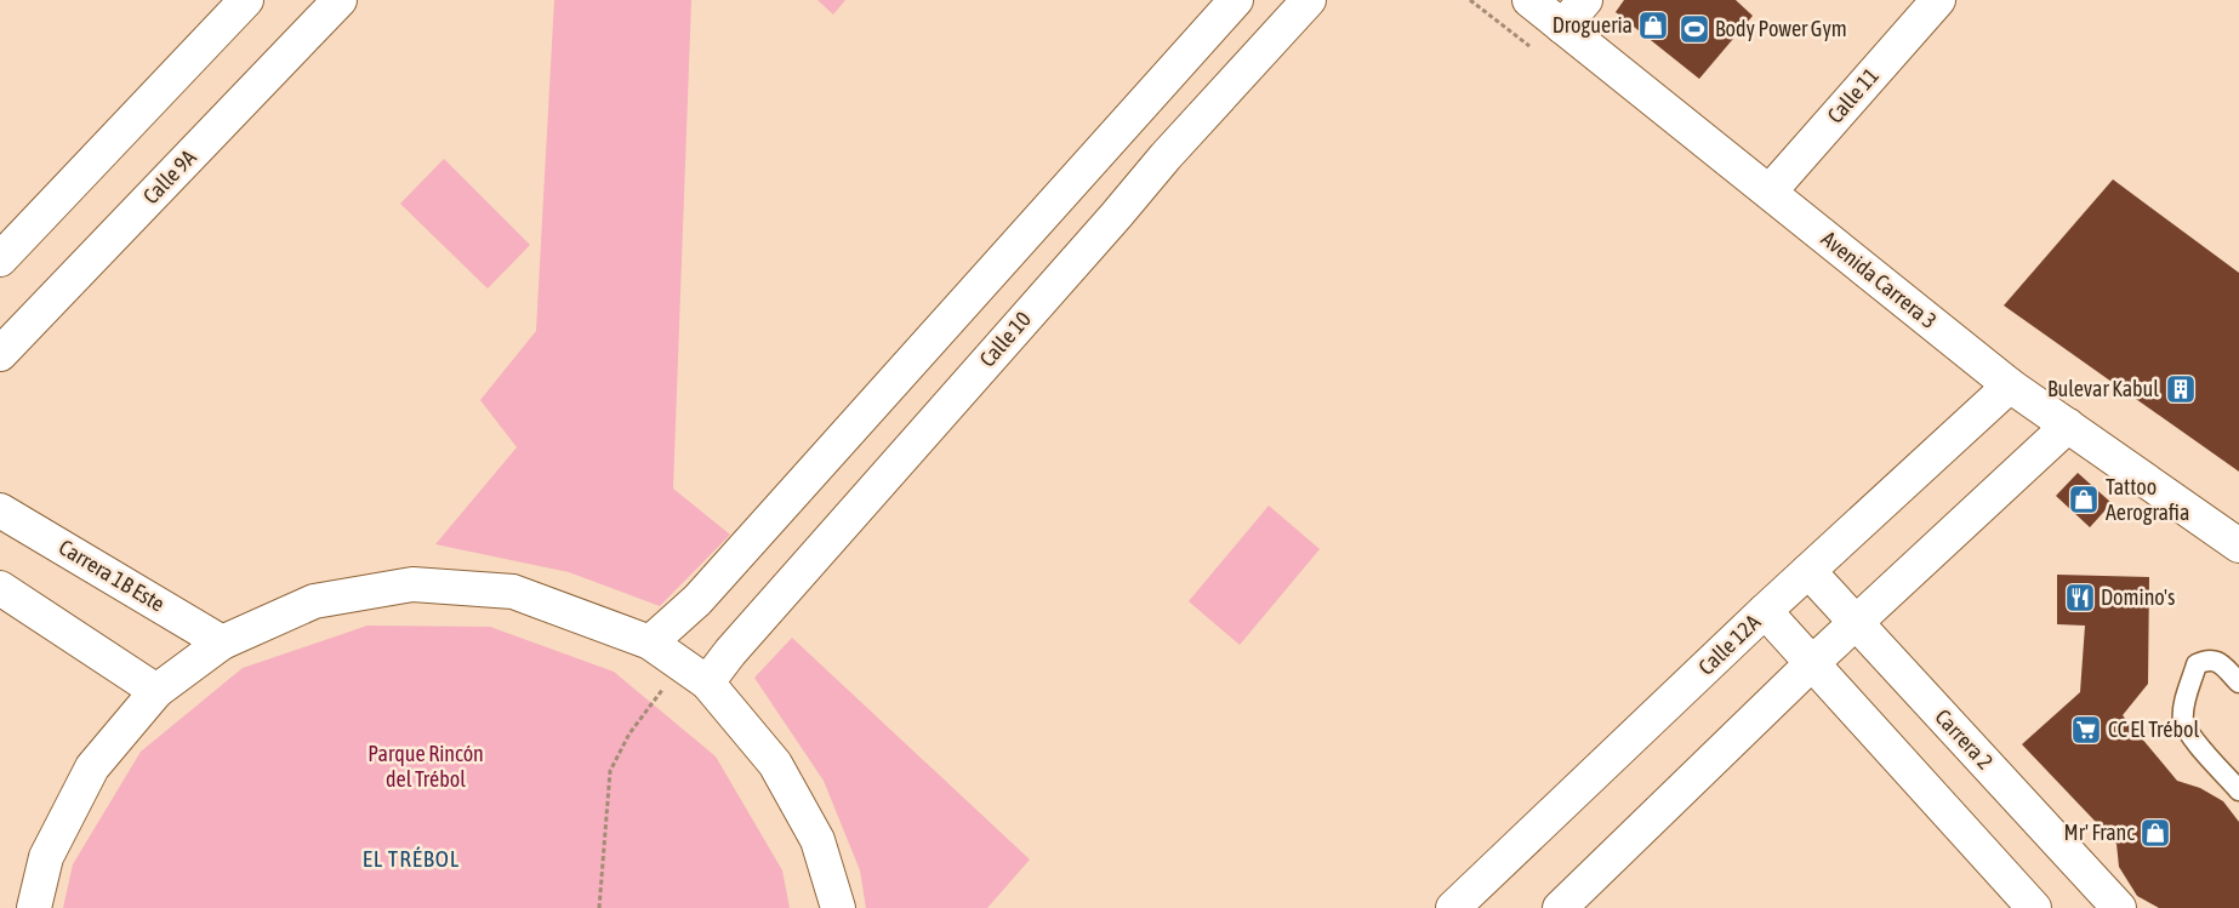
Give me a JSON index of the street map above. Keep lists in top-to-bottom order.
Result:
{
  "streets": {
    "street": [
      "Calle 11",
      "Calle 9A",
      "Avenida Carrera 3",
      "Calle 10",
      "Carrera 1B Este",
      "Calle 12A",
      "Carrera 2"
    ]
  },
  "crossings": [
    ["Calle 11", "Avenida Carrera 3"],
    ["Avenida Carrera 3", "Calle 12A"],
    ["Calle 12A", "Carrera 2"]
  ],
  "districts": ["EL TRÉBOL"],
  "parks": ["Parque Rincón del Trébol"],
  "places": {
    "shop": ["Drogueria", "Tattoo Aerografia", "Mr' Franc"],
    "sports": ["Body Power Gym"],
    "building": ["Bulevar Kabul"],
    "restaurant": ["Domino's"],
    "supermarket": ["CC El Trébol"]
  }
}
